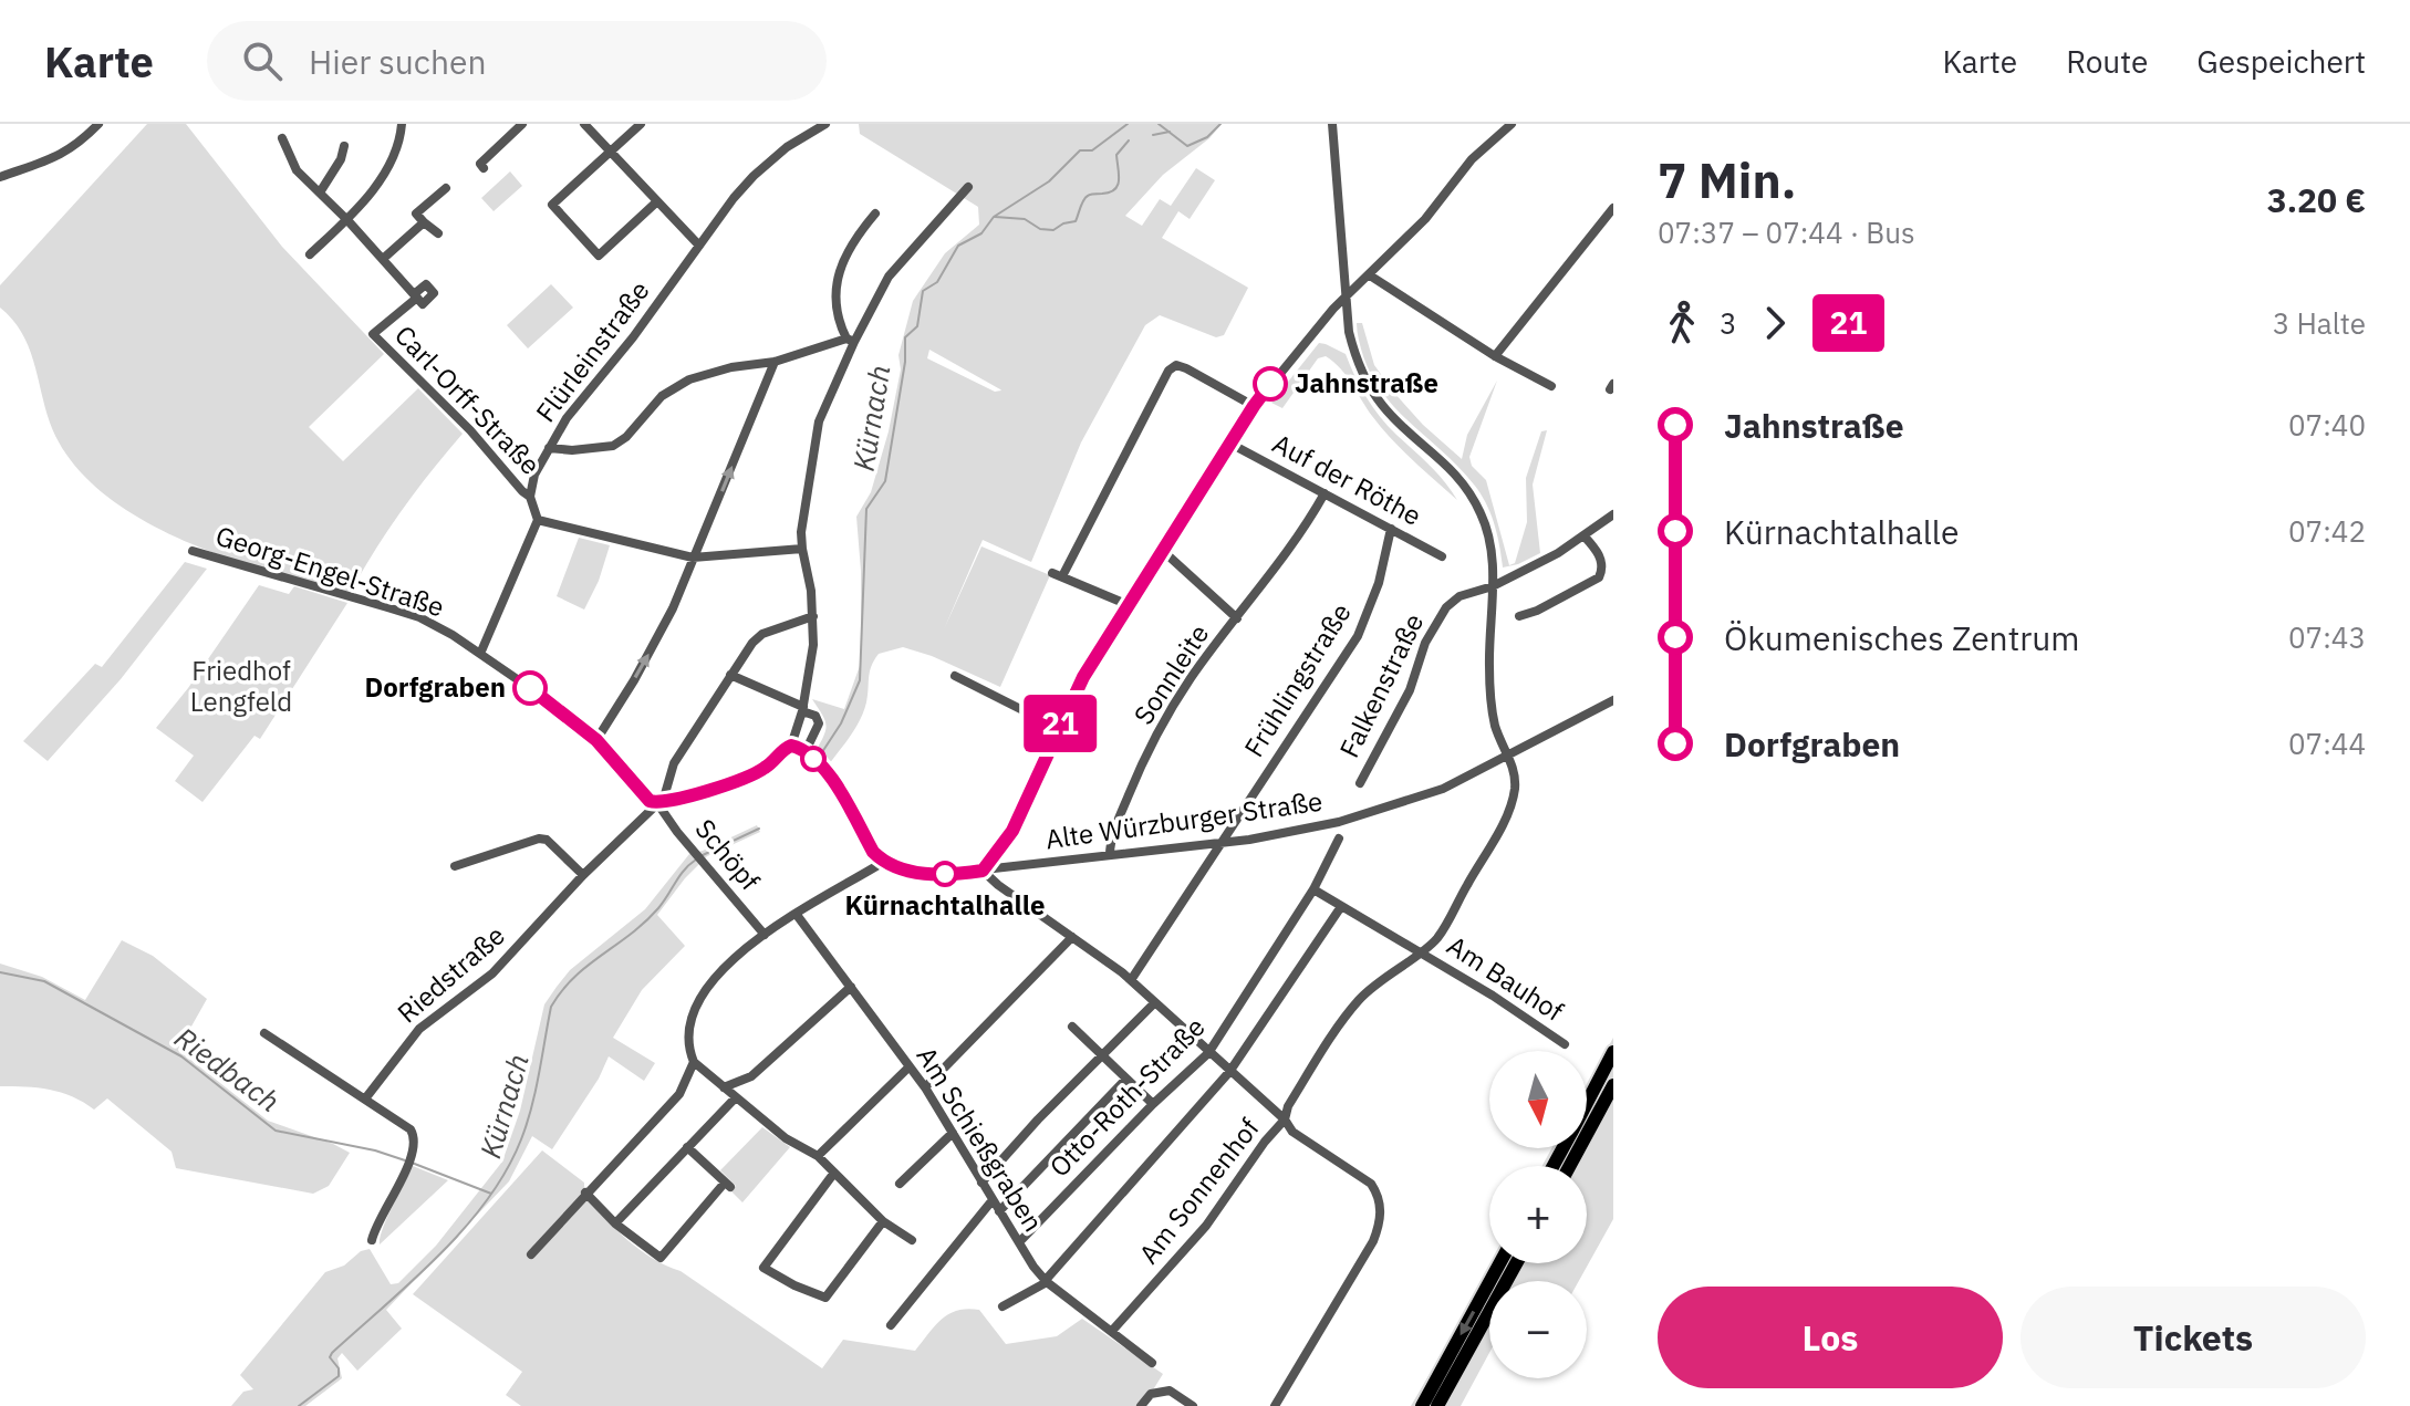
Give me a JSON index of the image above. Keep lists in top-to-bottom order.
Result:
{
  "streets": {
    "street": [
      "Flürleinstraße",
      "Carl-Orff-Straße",
      "Auf der Röthe",
      "Georg-Engel-Straße",
      "Sonnleite",
      "Frühlingstraße",
      "Falkenstraße",
      "Alte Würzburger Straße",
      "Schöpf",
      "Riedstraße",
      "Am Bauhof",
      "Otto-Roth-Straße",
      "Am Schießgraben",
      "Am Sonnenhof"
    ]
  },
  "crossings": [
    ["Flürleinstraße", "Carl-Orff-Straße"],
    ["Auf der Röthe", "Sonnleite"],
    ["Auf der Röthe", "Frühlingstraße"],
    ["Georg-Engel-Straße", "Schöpf"],
    ["Georg-Engel-Straße", "Riedstraße"],
    ["Sonnleite", "Alte Würzburger Straße"],
    ["Frühlingstraße", "Alte Würzburger Straße"],
    ["Falkenstraße", "Am Sonnenhof"],
    ["Alte Würzburger Straße", "Am Sonnenhof"],
    ["Schöpf", "Riedstraße"],
    ["Am Bauhof", "Otto-Roth-Straße"],
    ["Am Bauhof", "Am Sonnenhof"],
    ["Otto-Roth-Straße", "Am Schießgraben"],
    ["Am Schießgraben", "Am Sonnenhof"]
  ],
  "water": ["Kürnach", "Riedbach"],
  "parks": ["Friedhof Lengfeld"],
  "places": ["Jahnstraße", "Dorfgraben", "Kürnachtalhalle"],
  "lines": ["bus line 21"],
  "north": "bottom",
  "page": {
    "header": "Karte",
    "search": "Hier suchen",
    "nav": ["Karte", "Route", "Gespeichert"],
    "on_map": "21",
    "heading": ["7 Min.", "07:37 – 07:44 · Bus", "3.20 €"],
    "legs": ["3", "21", "3 Halte"],
    "list": [
      {
        "name": "Jahnstraße",
        "value": "07:40"
      },
      {
        "name": "Kürnachtalhalle",
        "value": "07:42"
      },
      {
        "name": "Ökumenisches Zentrum",
        "value": "07:43"
      },
      {
        "name": "Dorfgraben",
        "value": "07:44"
      }
    ],
    "map_buttons": ["+", "−"],
    "buttons": ["Los", "Tickets"]
  }
}
